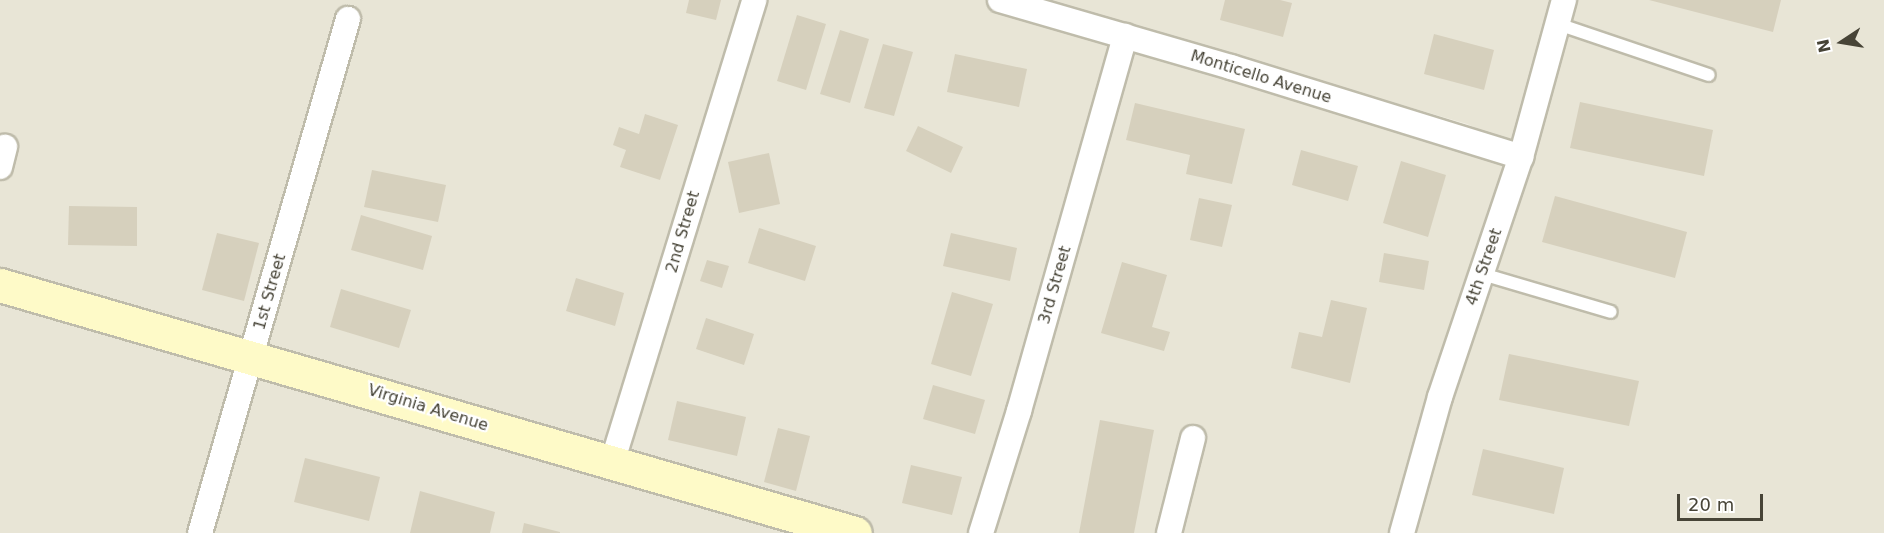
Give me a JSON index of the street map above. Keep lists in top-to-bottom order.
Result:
{
  "streets": {
    "street": [
      "Monticello Avenue",
      "2nd Street",
      "4th Street",
      "3rd Street",
      "1st Street",
      "Virginia Avenue"
    ]
  },
  "crossings": [
    ["Monticello Avenue", "4th Street"],
    ["Monticello Avenue", "3rd Street"],
    ["2nd Street", "Virginia Avenue"],
    ["1st Street", "Virginia Avenue"]
  ],
  "scale_bar": "20 m",
  "north": "left"
}
